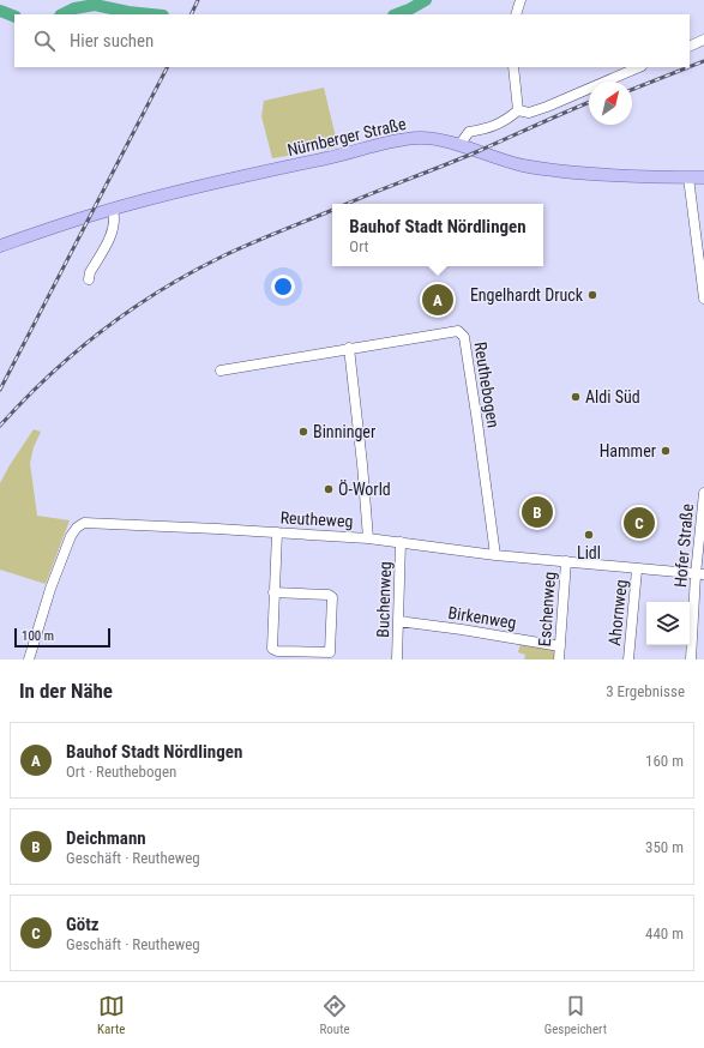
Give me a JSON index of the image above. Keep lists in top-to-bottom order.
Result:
{
  "streets": {
    "main road": ["Nürnberger Straße"],
    "street": [
      "Reuthebogen",
      "Reutheweg",
      "Hofer Straße",
      "Buchenweg",
      "Eschenweg",
      "Ahornweg",
      "Birkenweg"
    ]
  },
  "crossings": [
    ["Reuthebogen", "Reutheweg"],
    ["Reutheweg", "Hofer Straße"],
    ["Reutheweg", "Buchenweg"],
    ["Reutheweg", "Eschenweg"],
    ["Reutheweg", "Ahornweg"],
    ["Buchenweg", "Birkenweg"],
    ["Eschenweg", "Birkenweg"]
  ],
  "places": [
    "Engelhardt Druck",
    "Aldi Süd",
    "Binninger",
    "Hammer",
    "Ö-World",
    "Lidl"
  ],
  "scale_bar": "100 m",
  "north": "top right",
  "page": {
    "search": "Hier suchen",
    "popup": ["Bauhof Stadt Nördlingen", "Ort"],
    "pins": ["A", "B", "C"],
    "scale": "100 m",
    "heading": ["In der Nähe", "3 Ergebnisse"],
    "list": [
      {
        "mark": "A",
        "name": "Bauhof Stadt Nördlingen",
        "note": "Ort · Reuthebogen",
        "value": "160 m"
      },
      {
        "mark": "B",
        "name": "Deichmann",
        "note": "Geschäft · Reutheweg",
        "value": "350 m"
      },
      {
        "mark": "C",
        "name": "Götz",
        "note": "Geschäft · Reutheweg",
        "value": "440 m"
      }
    ],
    "nav": ["Karte", "Route", "Gespeichert"]
  }
}
